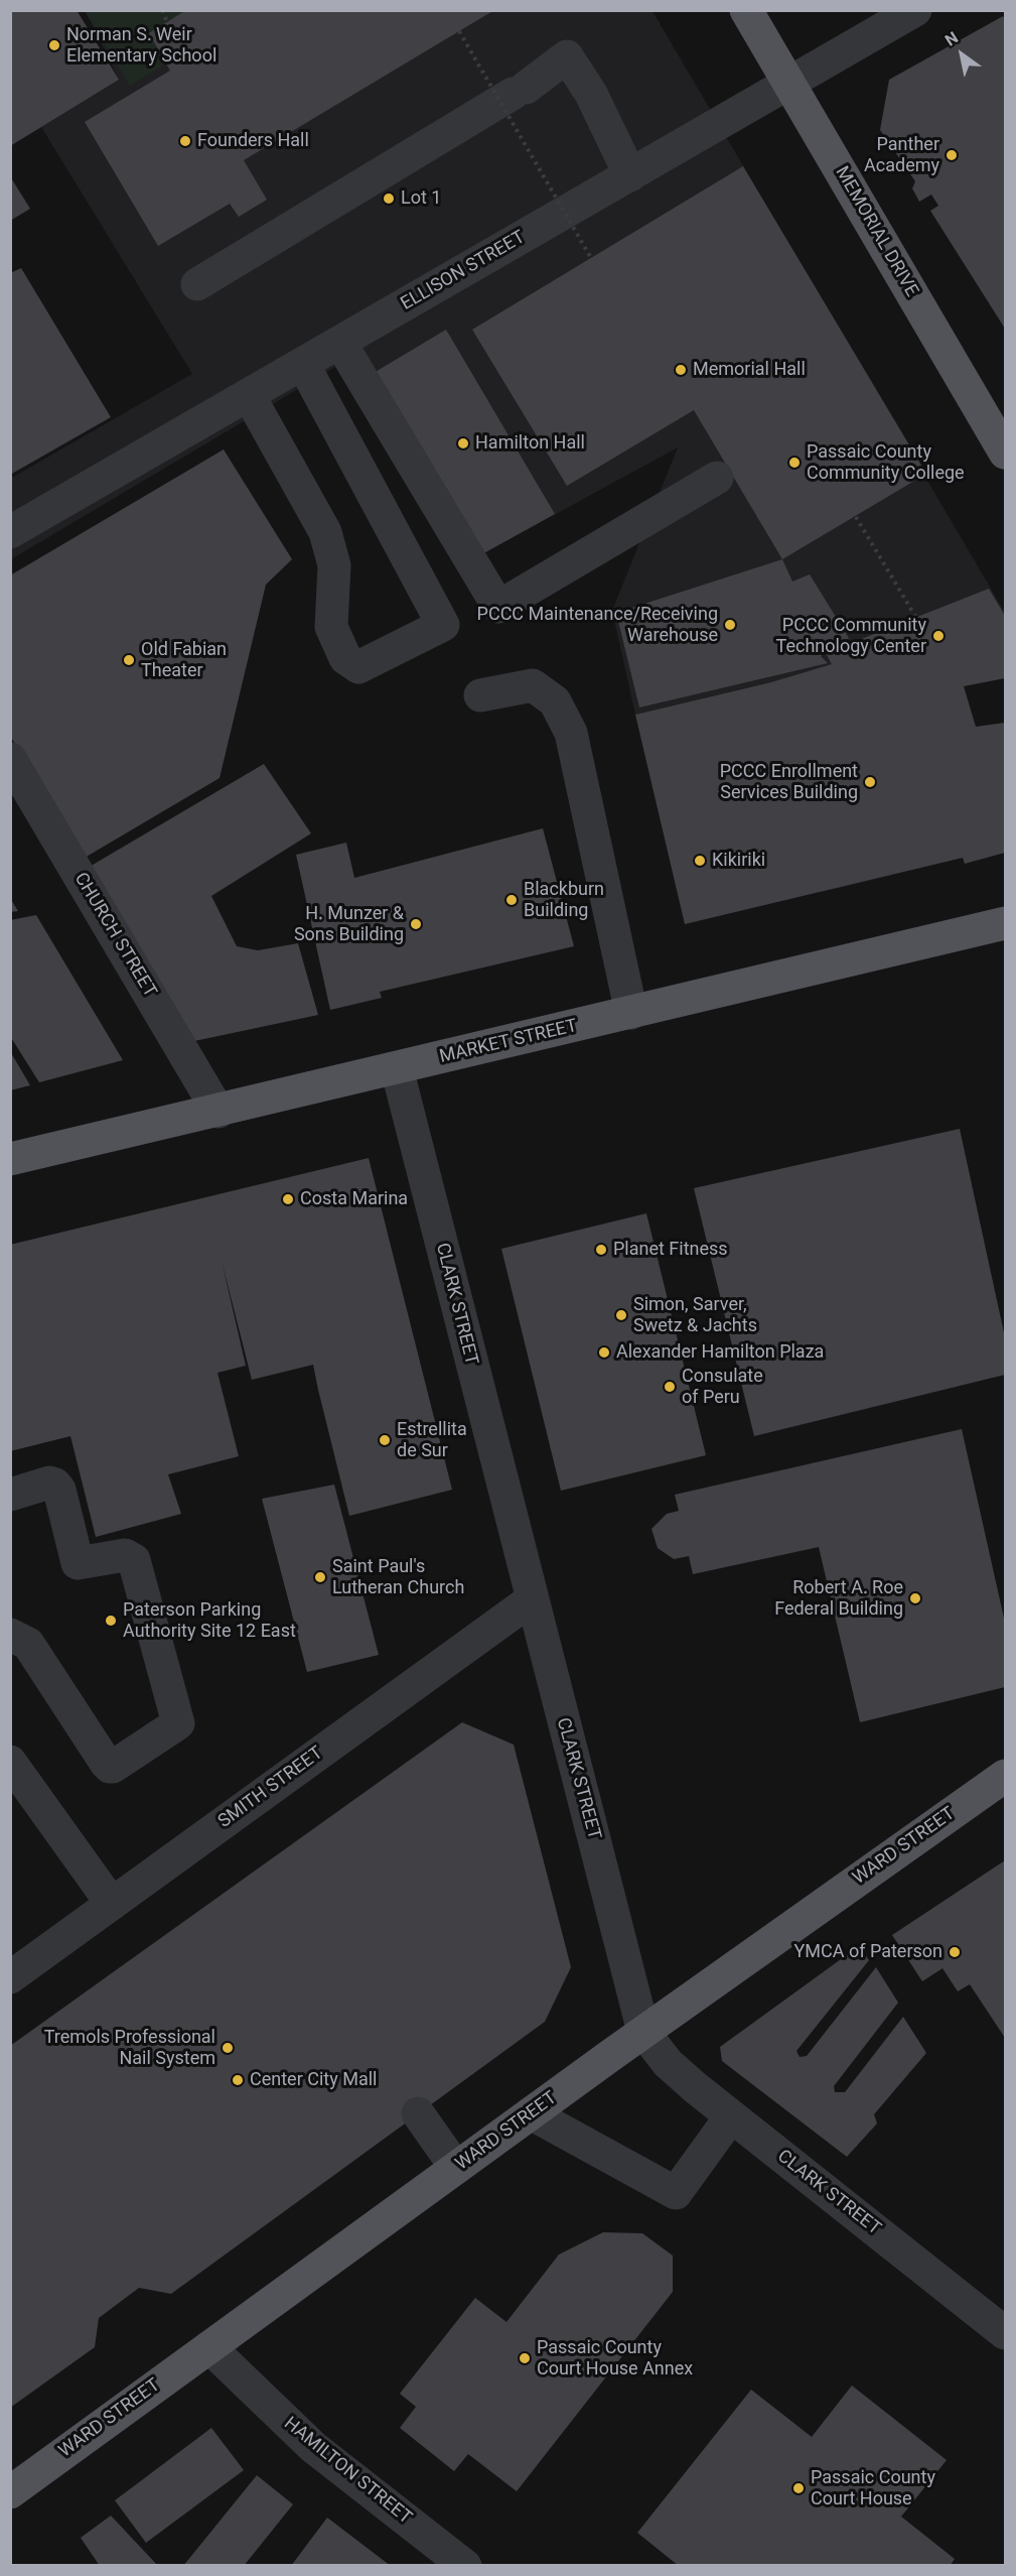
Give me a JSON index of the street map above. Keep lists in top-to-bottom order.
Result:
{
  "streets": {
    "main road": ["MEMORIAL DRIVE", "MARKET STREET", "WARD STREET"],
    "street": [
      "ELLISON STREET",
      "CHURCH STREET",
      "CLARK STREET",
      "SMITH STREET",
      "HAMILTON STREET"
    ]
  },
  "crossings": [
    ["MEMORIAL DRIVE", "ELLISON STREET"],
    ["CHURCH STREET", "MARKET STREET"],
    ["MARKET STREET", "CLARK STREET"],
    ["CLARK STREET", "SMITH STREET"],
    ["CLARK STREET", "WARD STREET"],
    ["WARD STREET", "HAMILTON STREET"]
  ],
  "places": [
    "Norman S. Weir Elementary School",
    "Founders Hall",
    "Panther Academy",
    "Lot 1",
    "Memorial Hall",
    "Hamilton Hall",
    "Passaic County Community College",
    "PCCC Maintenance/Receiving Warehouse",
    "PCCC Community Technology Center",
    "Old Fabian Theater",
    "PCCC Enrollment Services Building",
    "Kikiriki",
    "Blackburn Building",
    "H. Munzer & Sons Building",
    "Costa Marina",
    "Planet Fitness",
    "Simon, Sarver, Swetz & Jachts",
    "Alexander Hamilton Plaza",
    "Consulate of Peru",
    "Estrellita de Sur",
    "Saint Paul's Lutheran Church",
    "Robert A. Roe Federal Building",
    "Paterson Parking Authority Site 12 East",
    "YMCA of Paterson",
    "Tremols Professional Nail System",
    "Center City Mall",
    "Passaic County Court House Annex",
    "Passaic County Court House"
  ],
  "north": "top left"
}
